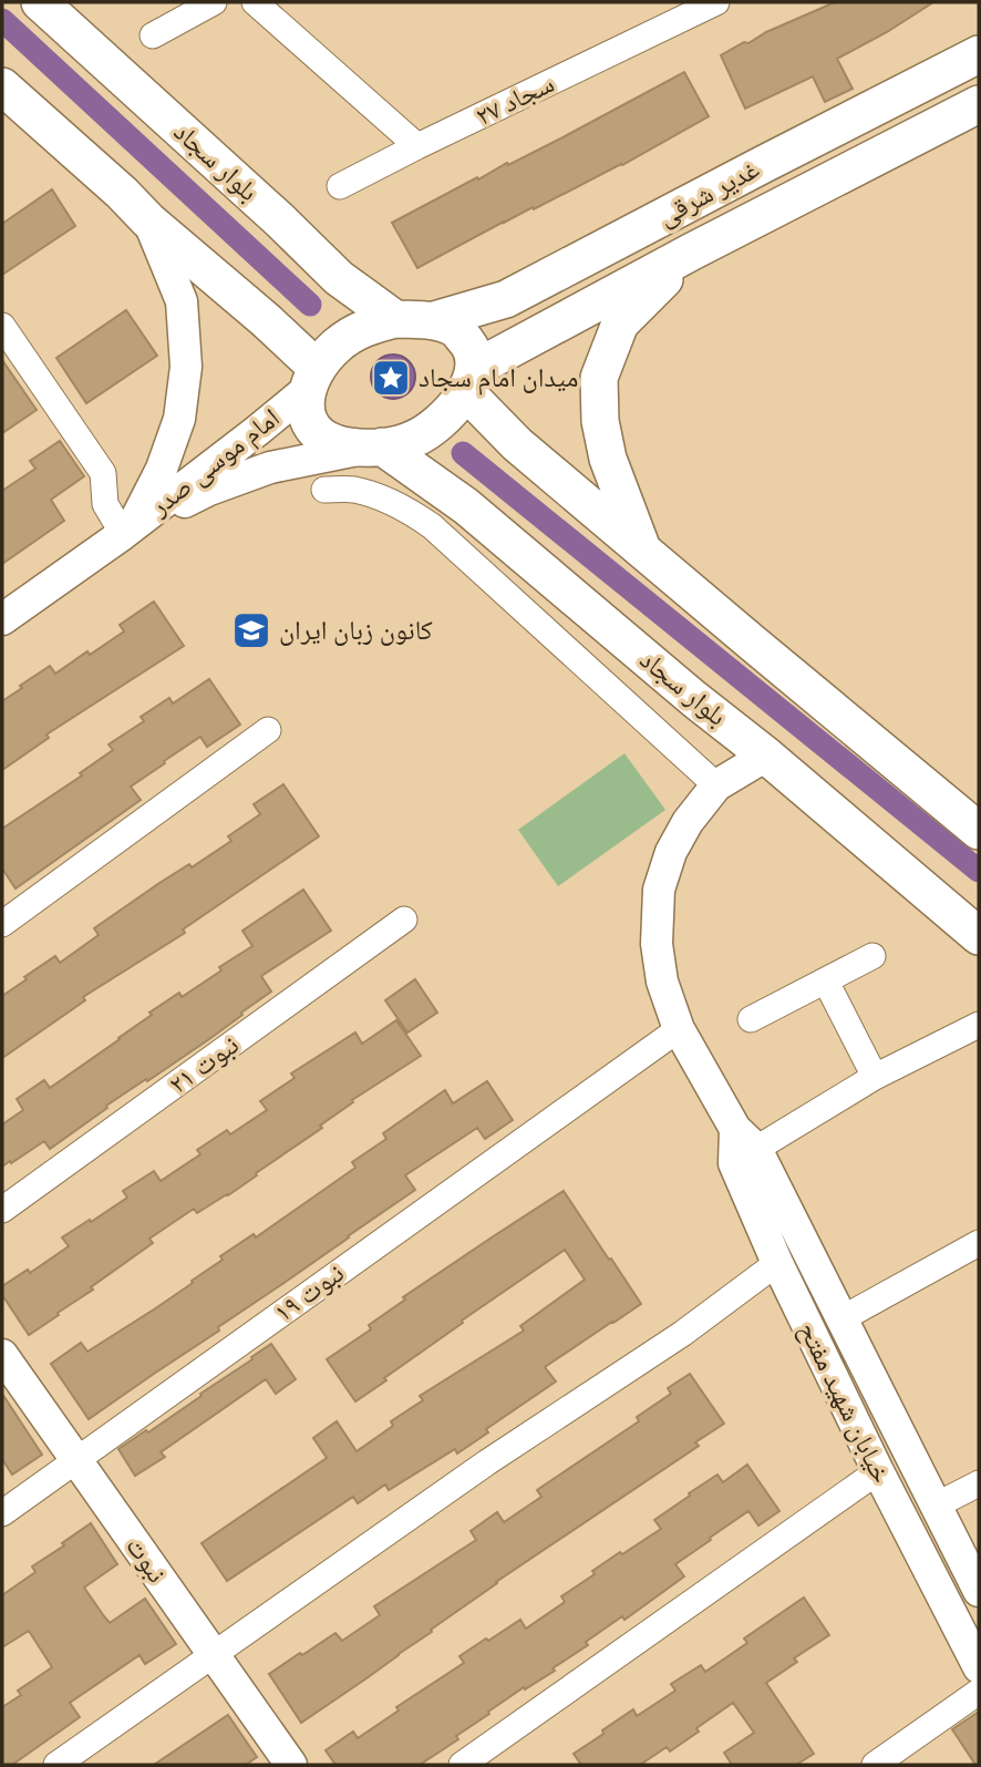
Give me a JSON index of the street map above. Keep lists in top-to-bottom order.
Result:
{
  "streets": {
    "main road": ["بلوار سجاد", "غدیر شرقی"],
    "street": [
      "سجاد ۲۷",
      "امام موسی صدر",
      "نبوت ۲۱",
      "نبوت ۱۹",
      "خیابان شهید مفتح",
      "نبوت"
    ]
  },
  "crossings": [
    ["بلوار سجاد", "غدیر شرقی"],
    ["بلوار سجاد", "امام موسی صدر"],
    ["بلوار سجاد", "خیابان شهید مفتح"],
    ["غدیر شرقی", "امام موسی صدر"],
    ["نبوت ۱۹", "خیابان شهید مفتح"],
    ["نبوت ۱۹", "نبوت"]
  ],
  "places": {
    "place": ["میدان امام سجاد"],
    "school or university": ["کانون زبان ایران"]
  }
}
